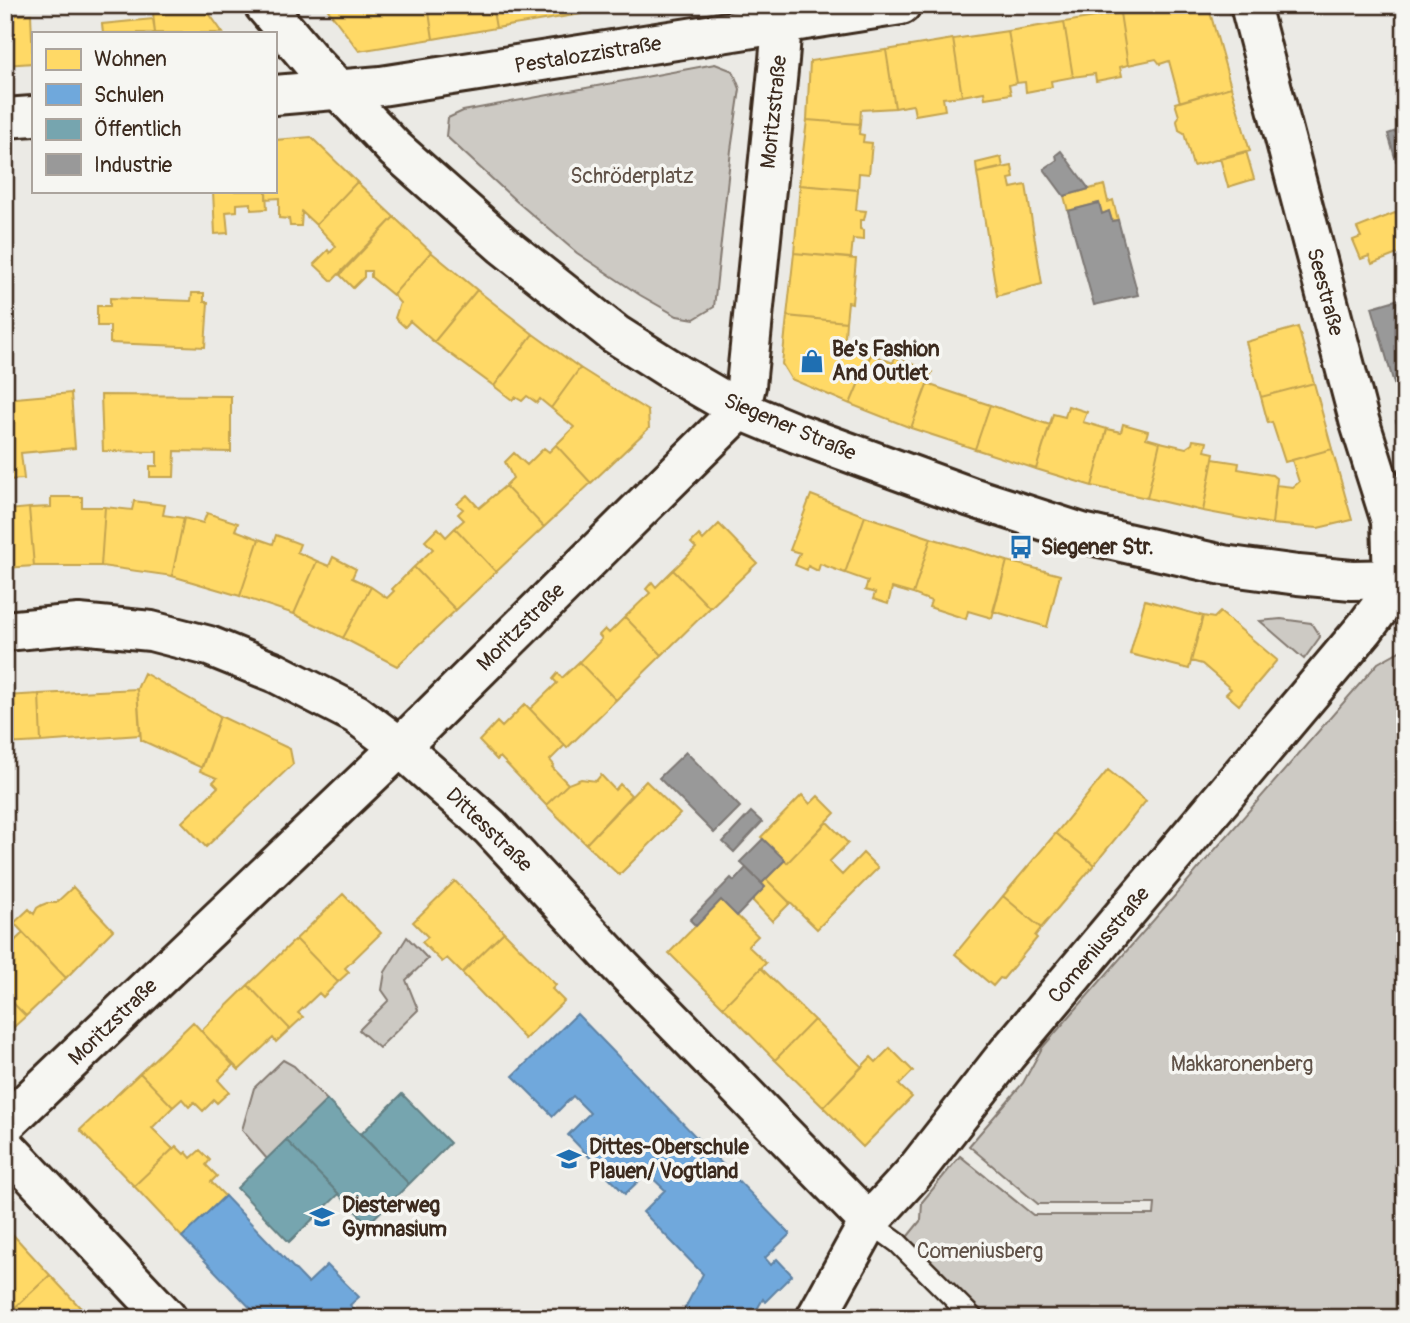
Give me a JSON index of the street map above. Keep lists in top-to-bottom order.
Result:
{
  "streets": {
    "street": [
      "Pestalozzistraße",
      "Moritzstraße",
      "Seestraße",
      "Siegener Straße",
      "Dittesstraße",
      "Comeniusstraße"
    ]
  },
  "crossings": [
    ["Pestalozzistraße", "Moritzstraße"],
    ["Pestalozzistraße", "Siegener Straße"],
    ["Moritzstraße", "Siegener Straße"],
    ["Moritzstraße", "Dittesstraße"],
    ["Seestraße", "Siegener Straße"],
    ["Seestraße", "Comeniusstraße"],
    ["Siegener Straße", "Comeniusstraße"],
    ["Dittesstraße", "Comeniusstraße"]
  ],
  "parks": ["Schröderplatz", "Makkaronenberg", "Comeniusberg"],
  "places": {
    "shop": ["Be's Fashion And Outlet"],
    "bus stop": ["Siegener Str."],
    "school or university": ["Dittes-Oberschule Plauen/ Vogtland", "Diesterweg Gymnasium"]
  },
  "legend": [
    "Wohnen",
    "Schulen",
    "Öffentlich",
    "Industrie"
  ]
}
